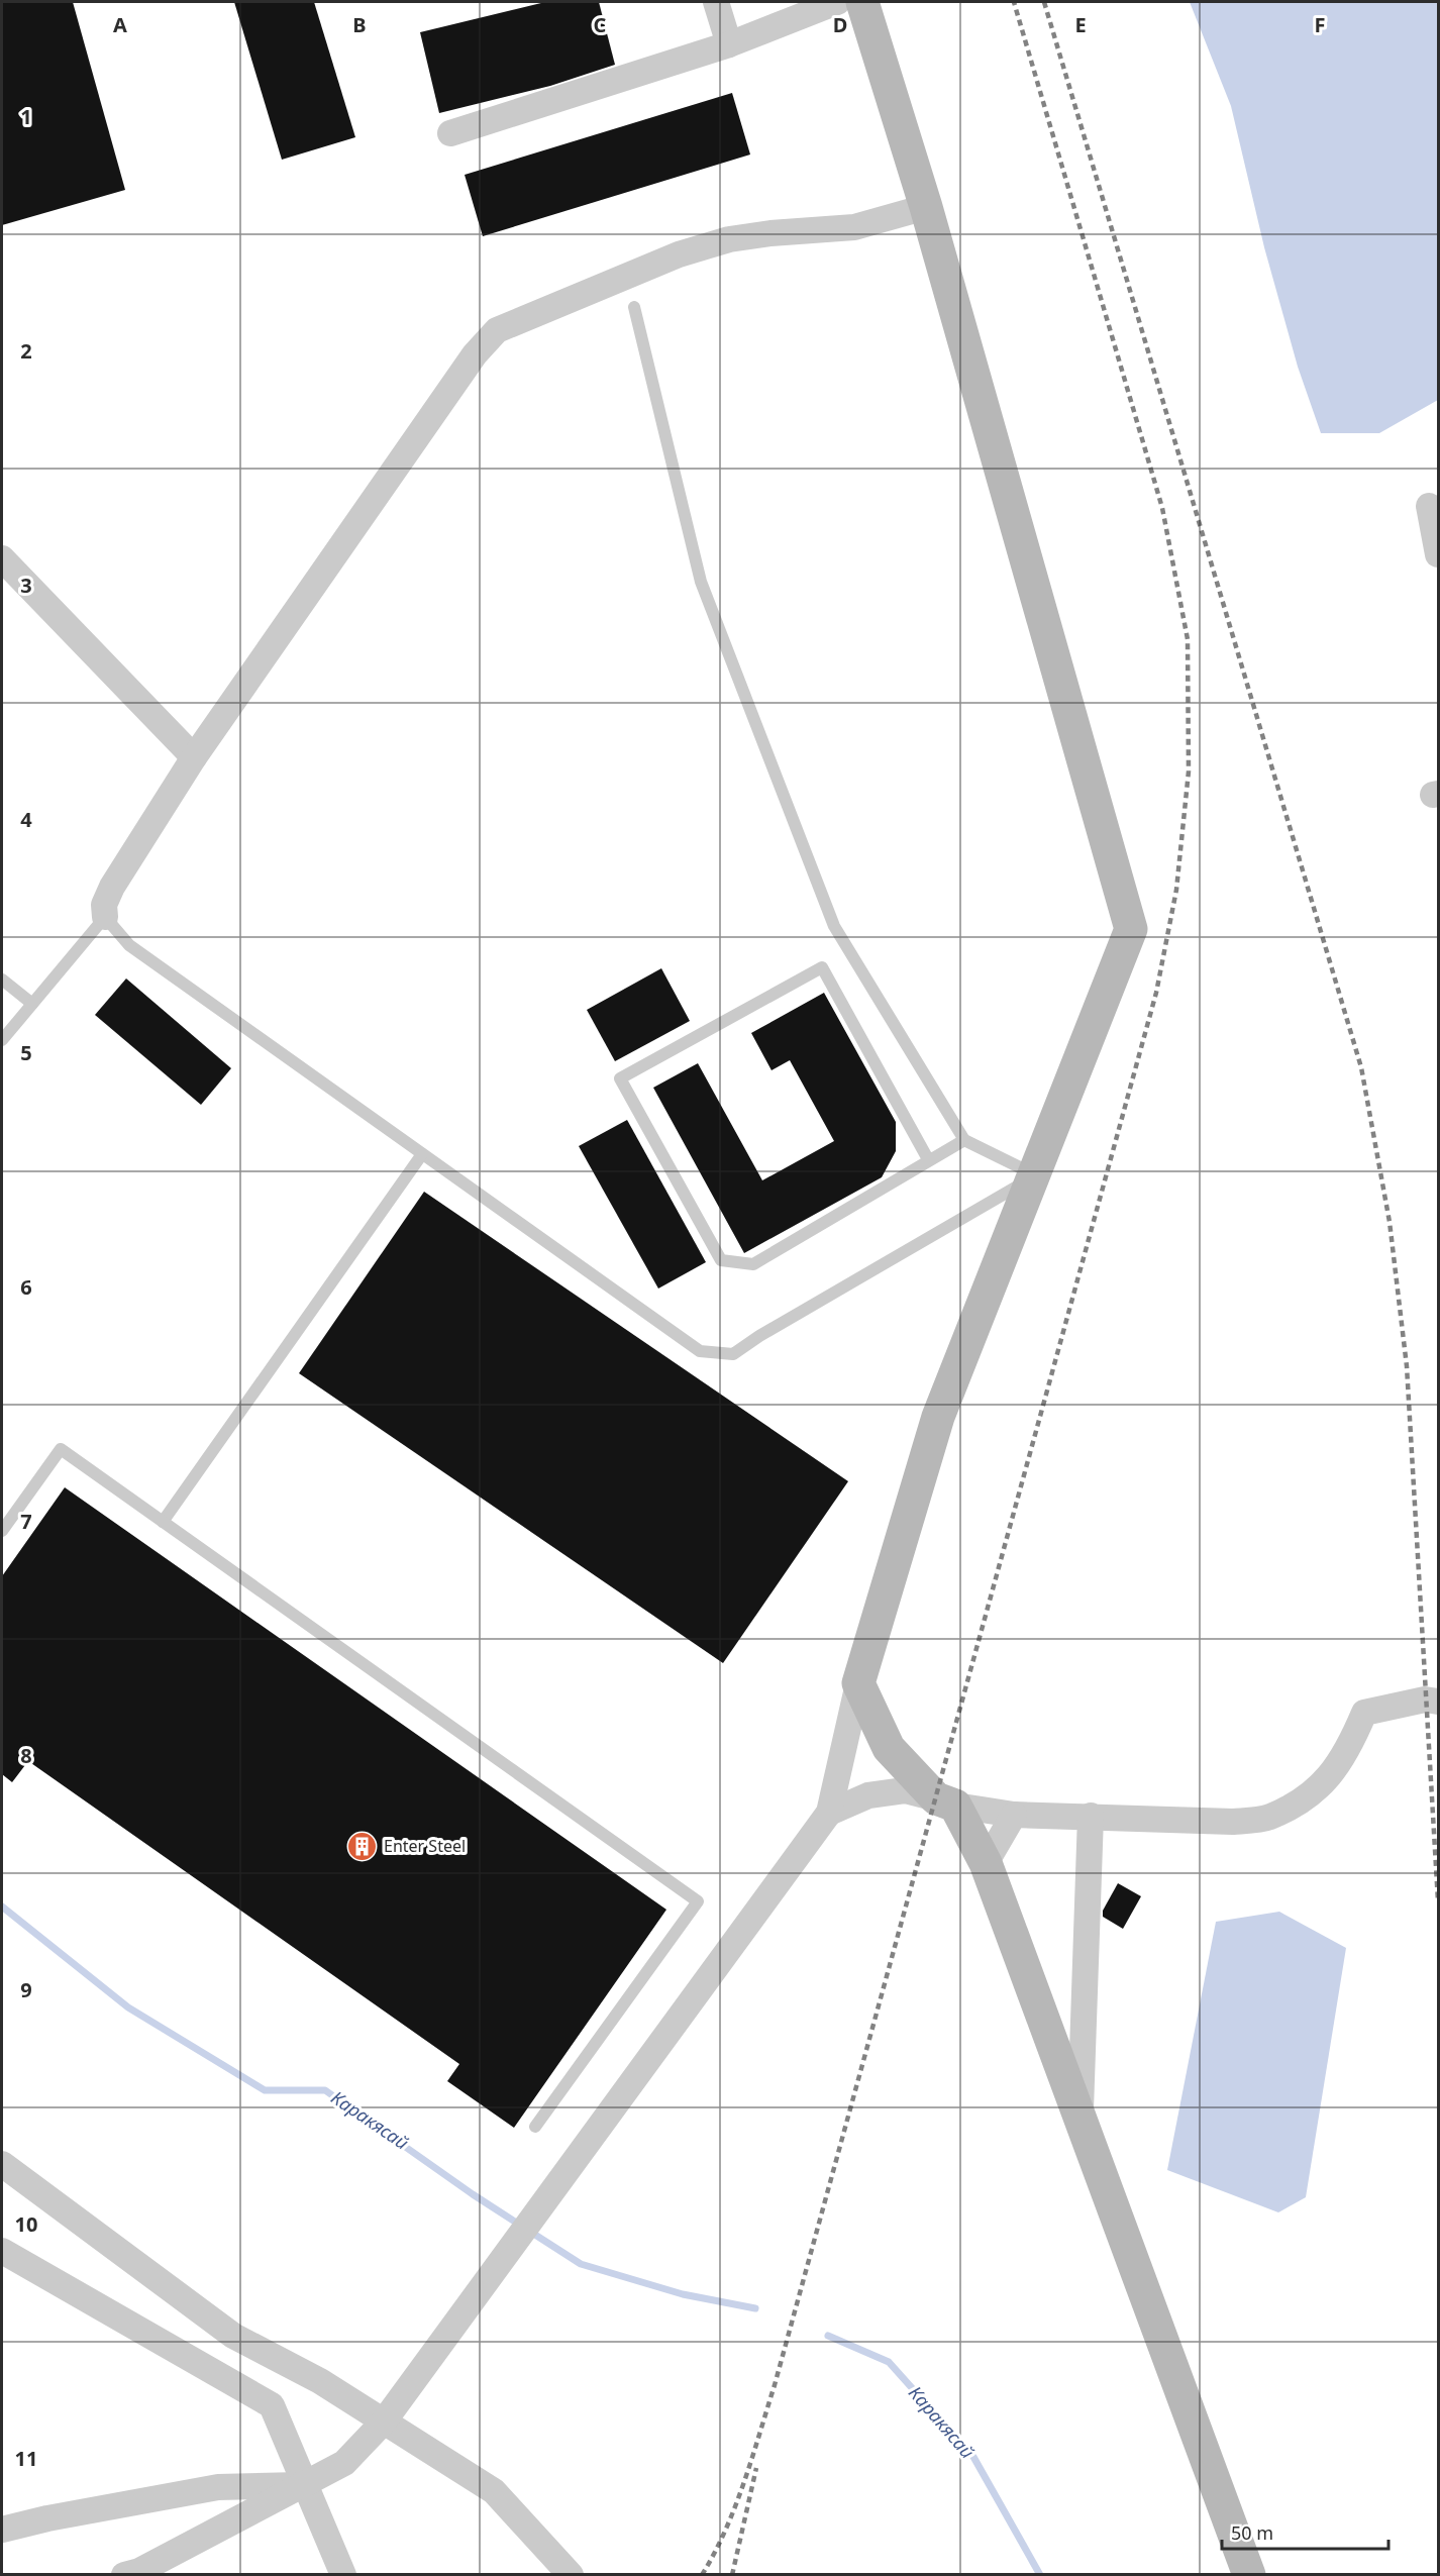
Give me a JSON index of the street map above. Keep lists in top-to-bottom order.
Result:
{
  "water": ["Каракясай"],
  "places": {
    "building": ["Enter Steel"]
  },
  "scale_bar": "50 m",
  "grid": {
    "columns": [
      "A",
      "B",
      "C",
      "D",
      "E",
      "F"
    ],
    "rows": [
      "1",
      "2",
      "3",
      "4",
      "5",
      "6",
      "7",
      "8",
      "9",
      "10",
      "11"
    ]
  }
}
